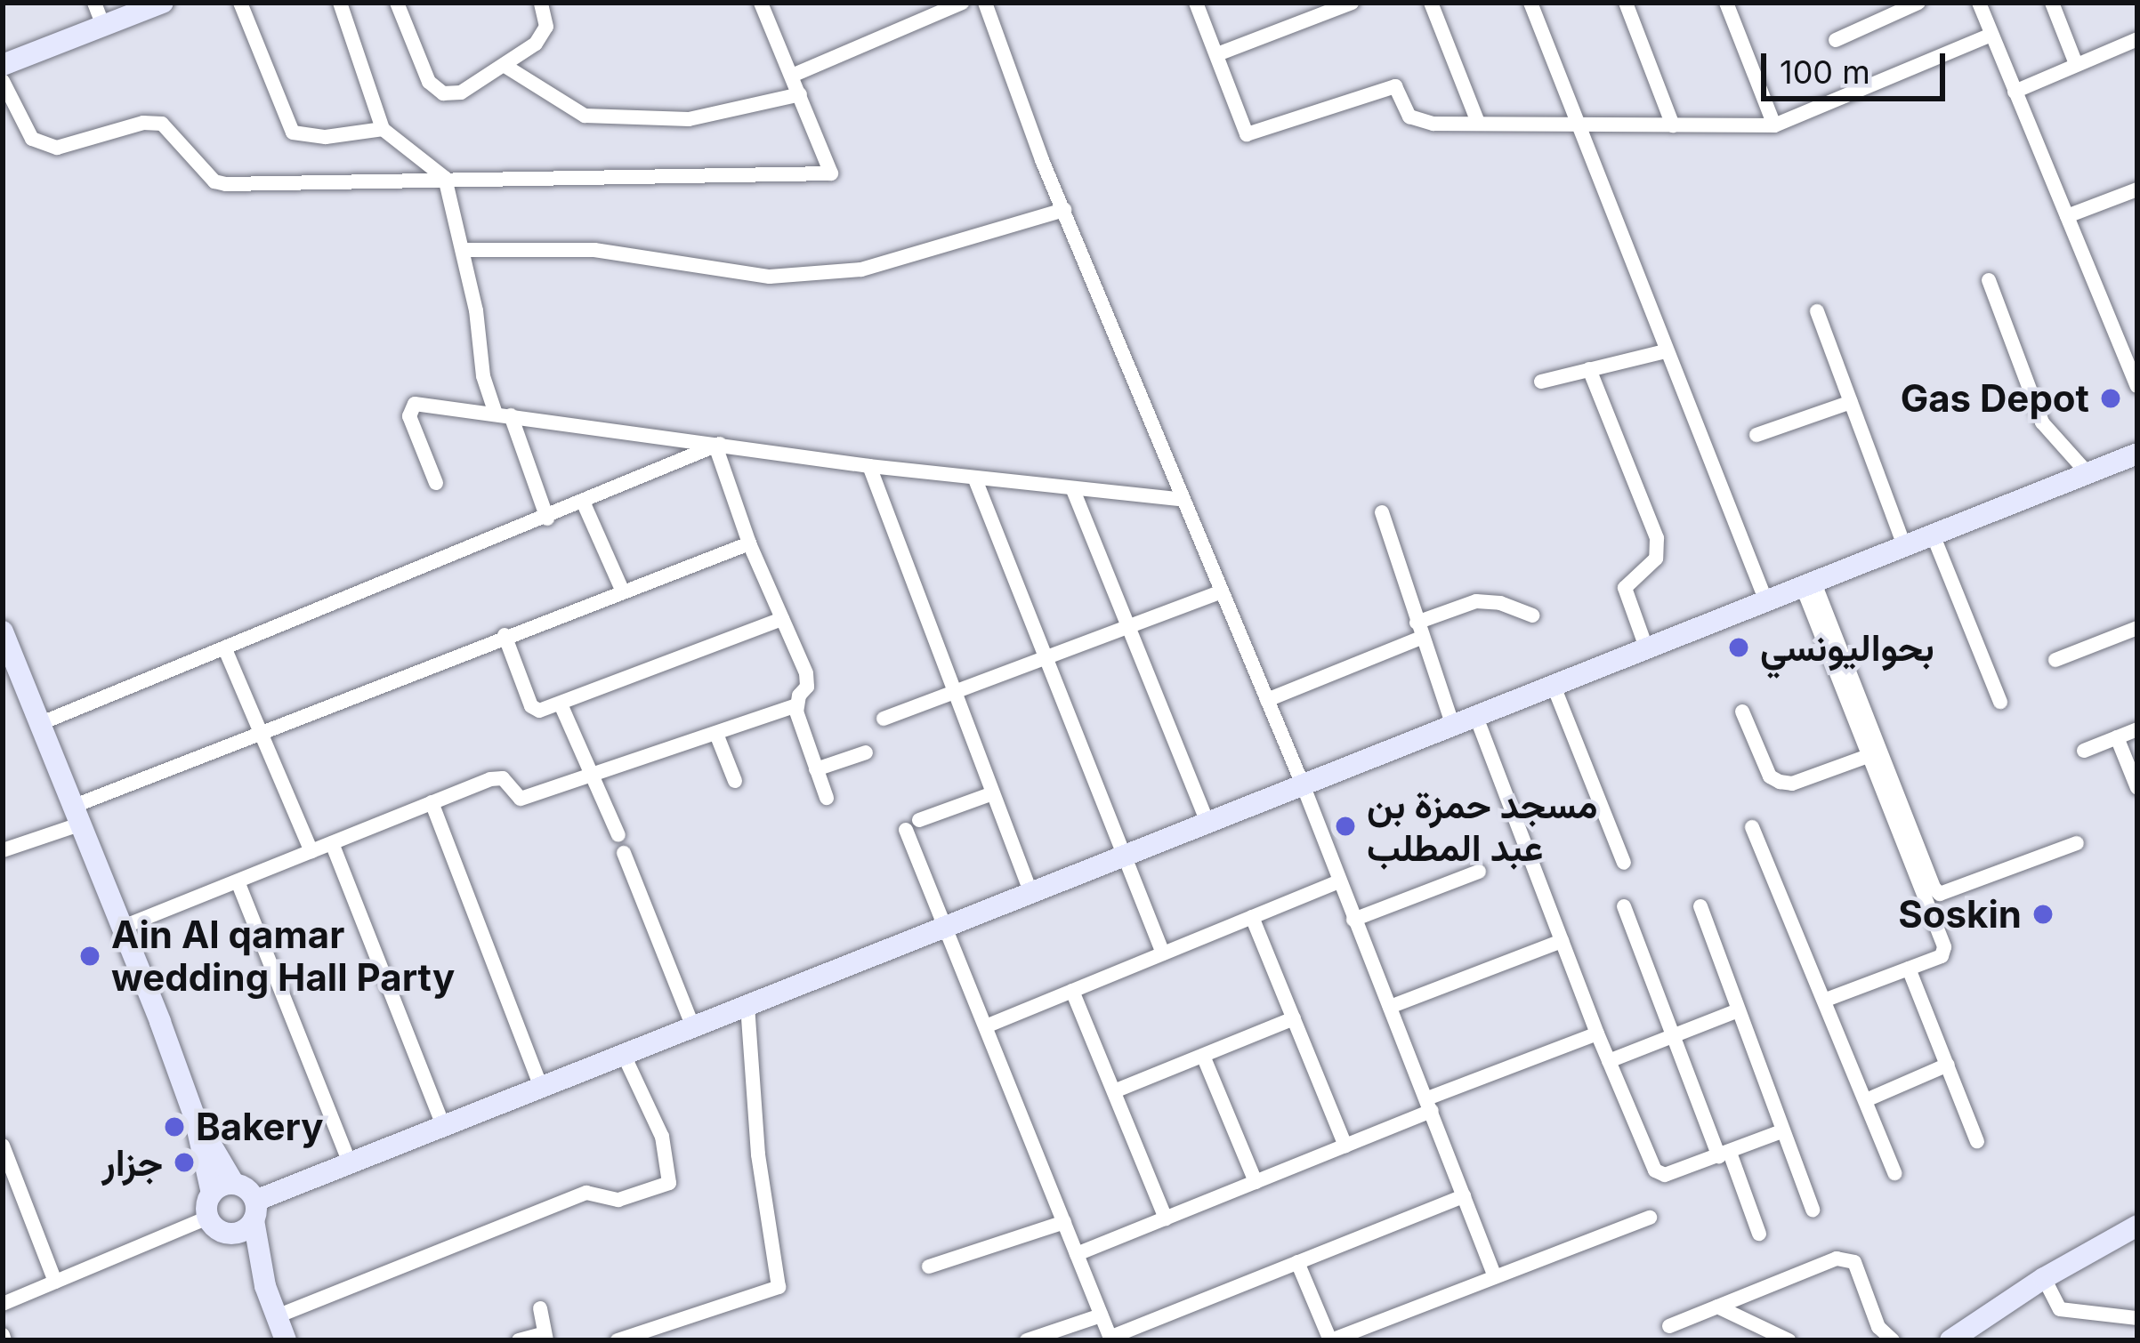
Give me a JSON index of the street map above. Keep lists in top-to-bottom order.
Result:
{
  "places": [
    "Gas Depot",
    "بحواليونسي",
    "مسجد حمزة بن عبد المطلب",
    "Soskin",
    "Ain Al qamar wedding Hall Party",
    "Bakery",
    "جزار"
  ],
  "scale_bar": "100 m"
}
